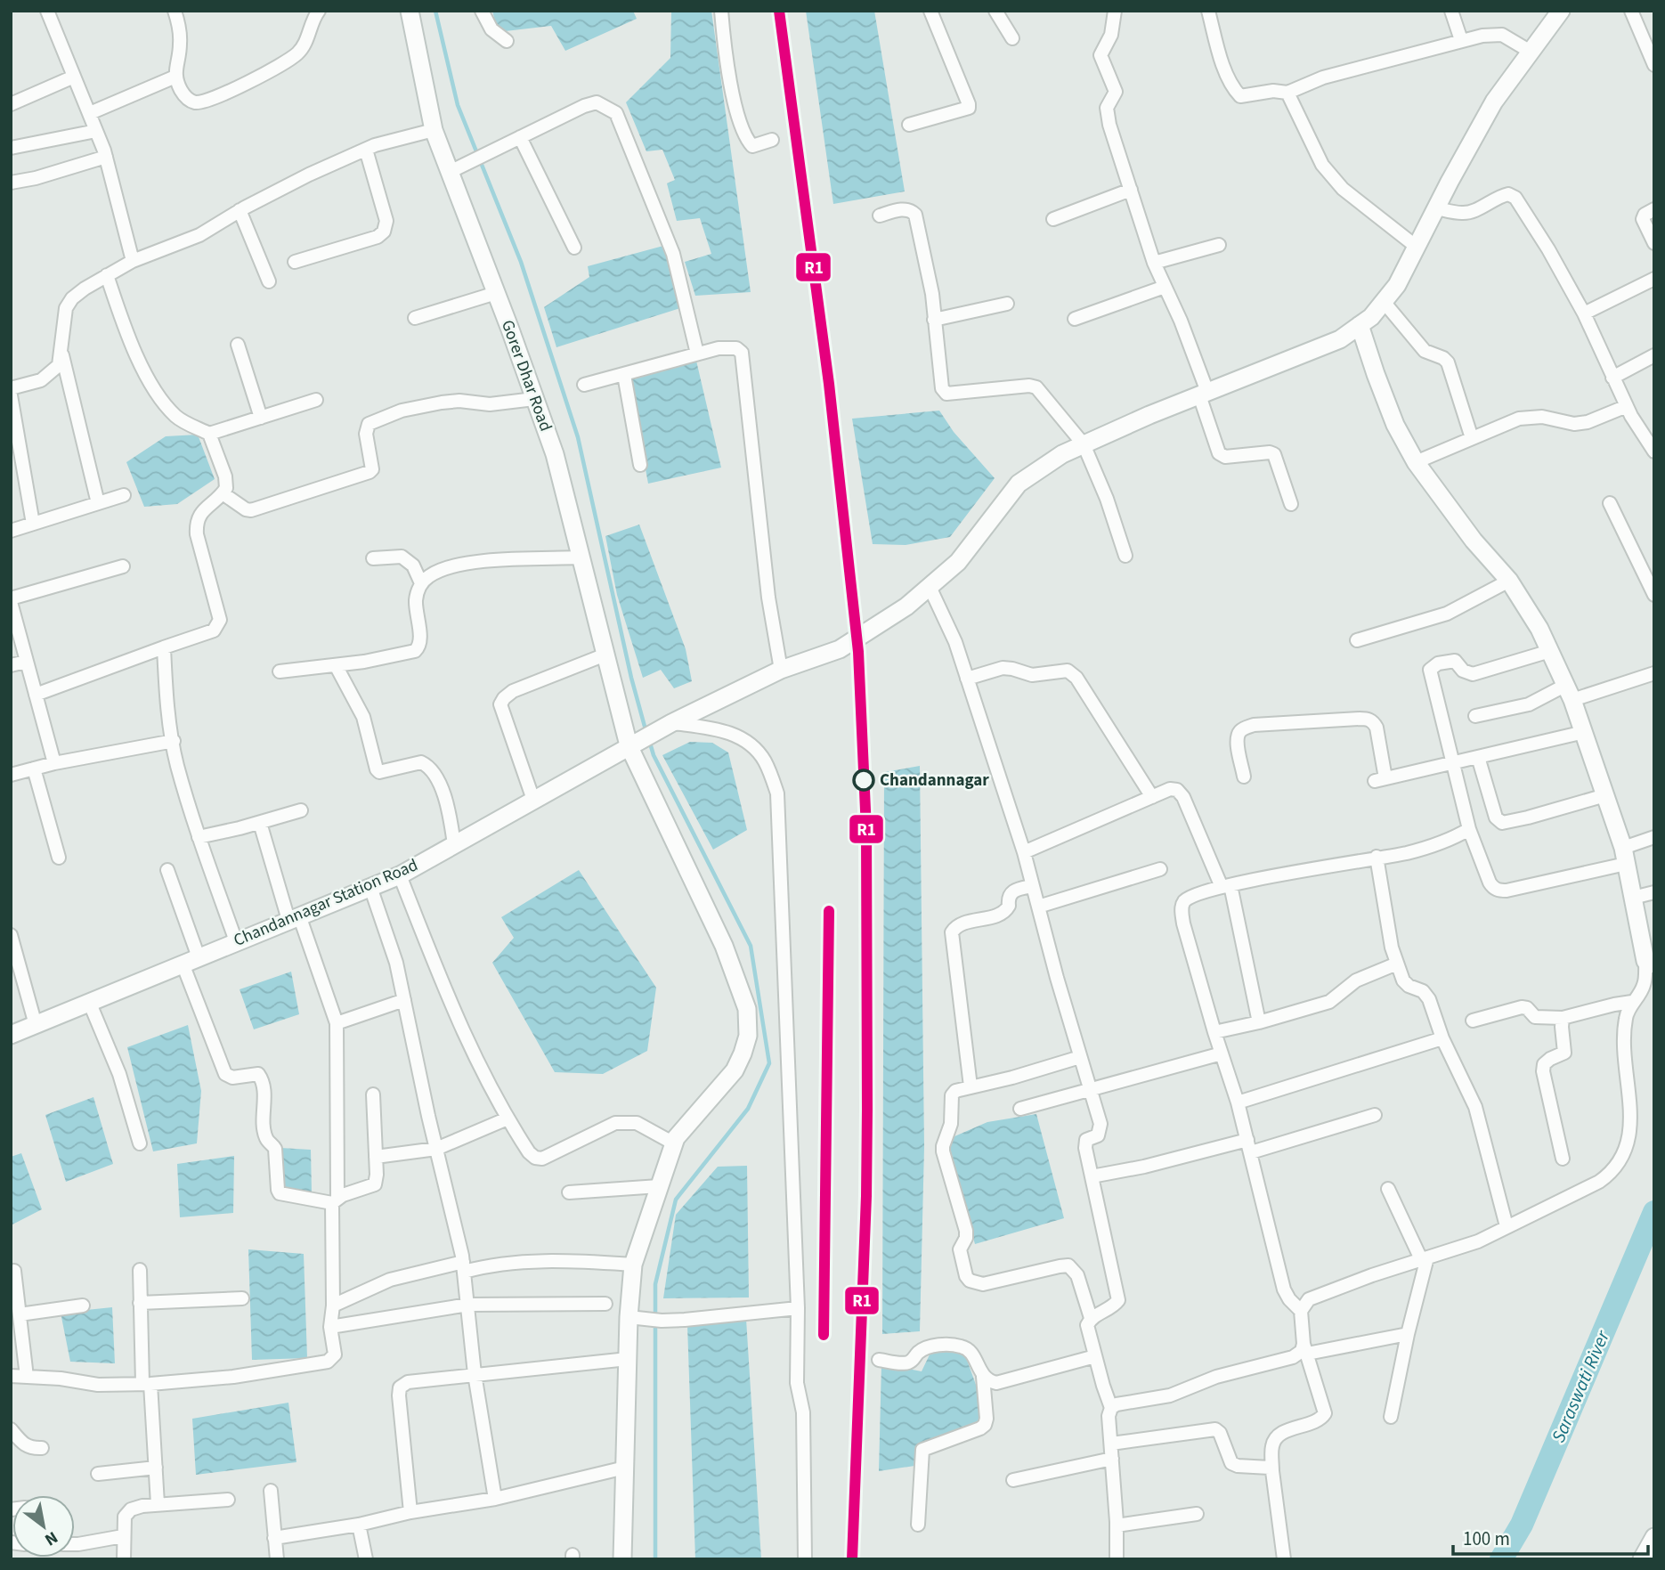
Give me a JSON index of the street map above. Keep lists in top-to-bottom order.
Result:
{
  "streets": {
    "street": ["Gorer Dhar Road", "Chandannagar Station Road"]
  },
  "crossings": [
    ["Gorer Dhar Road", "Chandannagar Station Road"]
  ],
  "water": ["Saraswati River"],
  "places": ["Chandannagar"],
  "lines": ["transit line R1"],
  "scale_bar": "100 m",
  "north": "bottom right"
}
